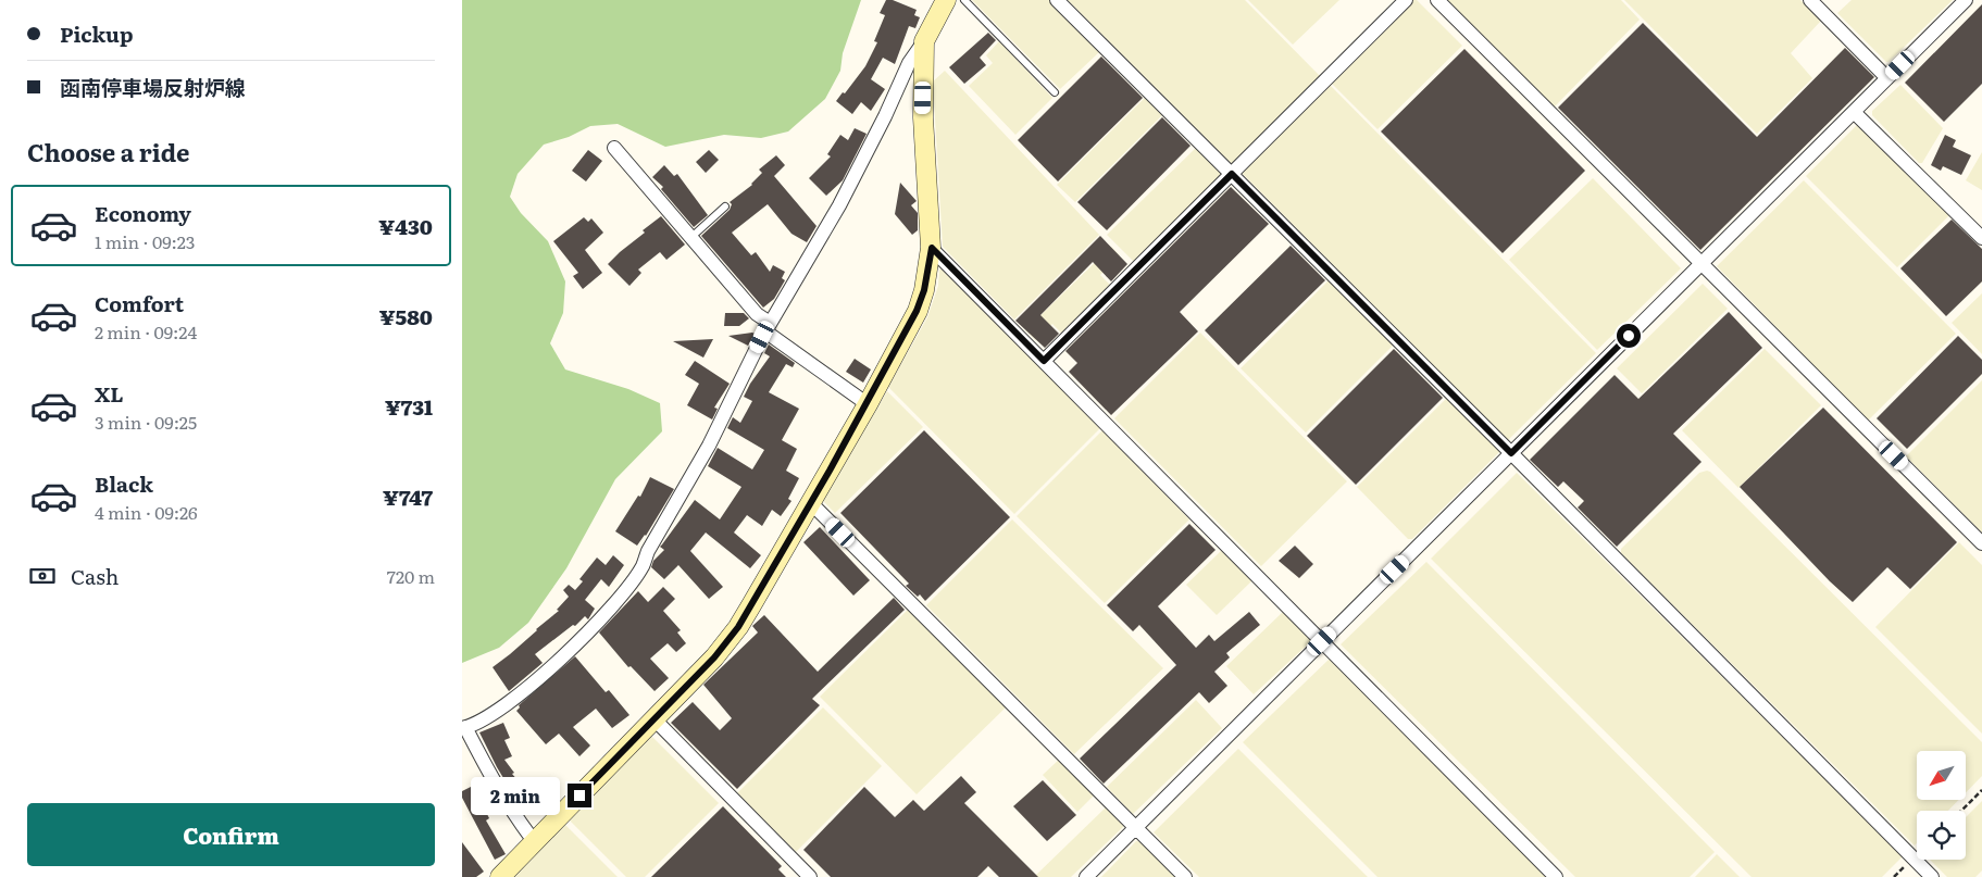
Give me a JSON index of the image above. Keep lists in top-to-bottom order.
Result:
{
  "north": "bottom left",
  "page": {
    "banner": ["Pickup", "函南停車場反射炉線"],
    "heading": "Choose a ride",
    "list": [
      {
        "name": "Economy",
        "note": "1 min · 09:23",
        "value": "¥430"
      },
      {
        "name": "Comfort",
        "note": "2 min · 09:24",
        "value": "¥580"
      },
      {
        "name": "XL",
        "note": "3 min · 09:25",
        "value": "¥731"
      },
      {
        "name": "Black",
        "note": "4 min · 09:26",
        "value": "¥747"
      }
    ],
    "pay": ["Cash", "720 m"],
    "bubble": "2 min",
    "buttons": "Confirm"
  }
}
